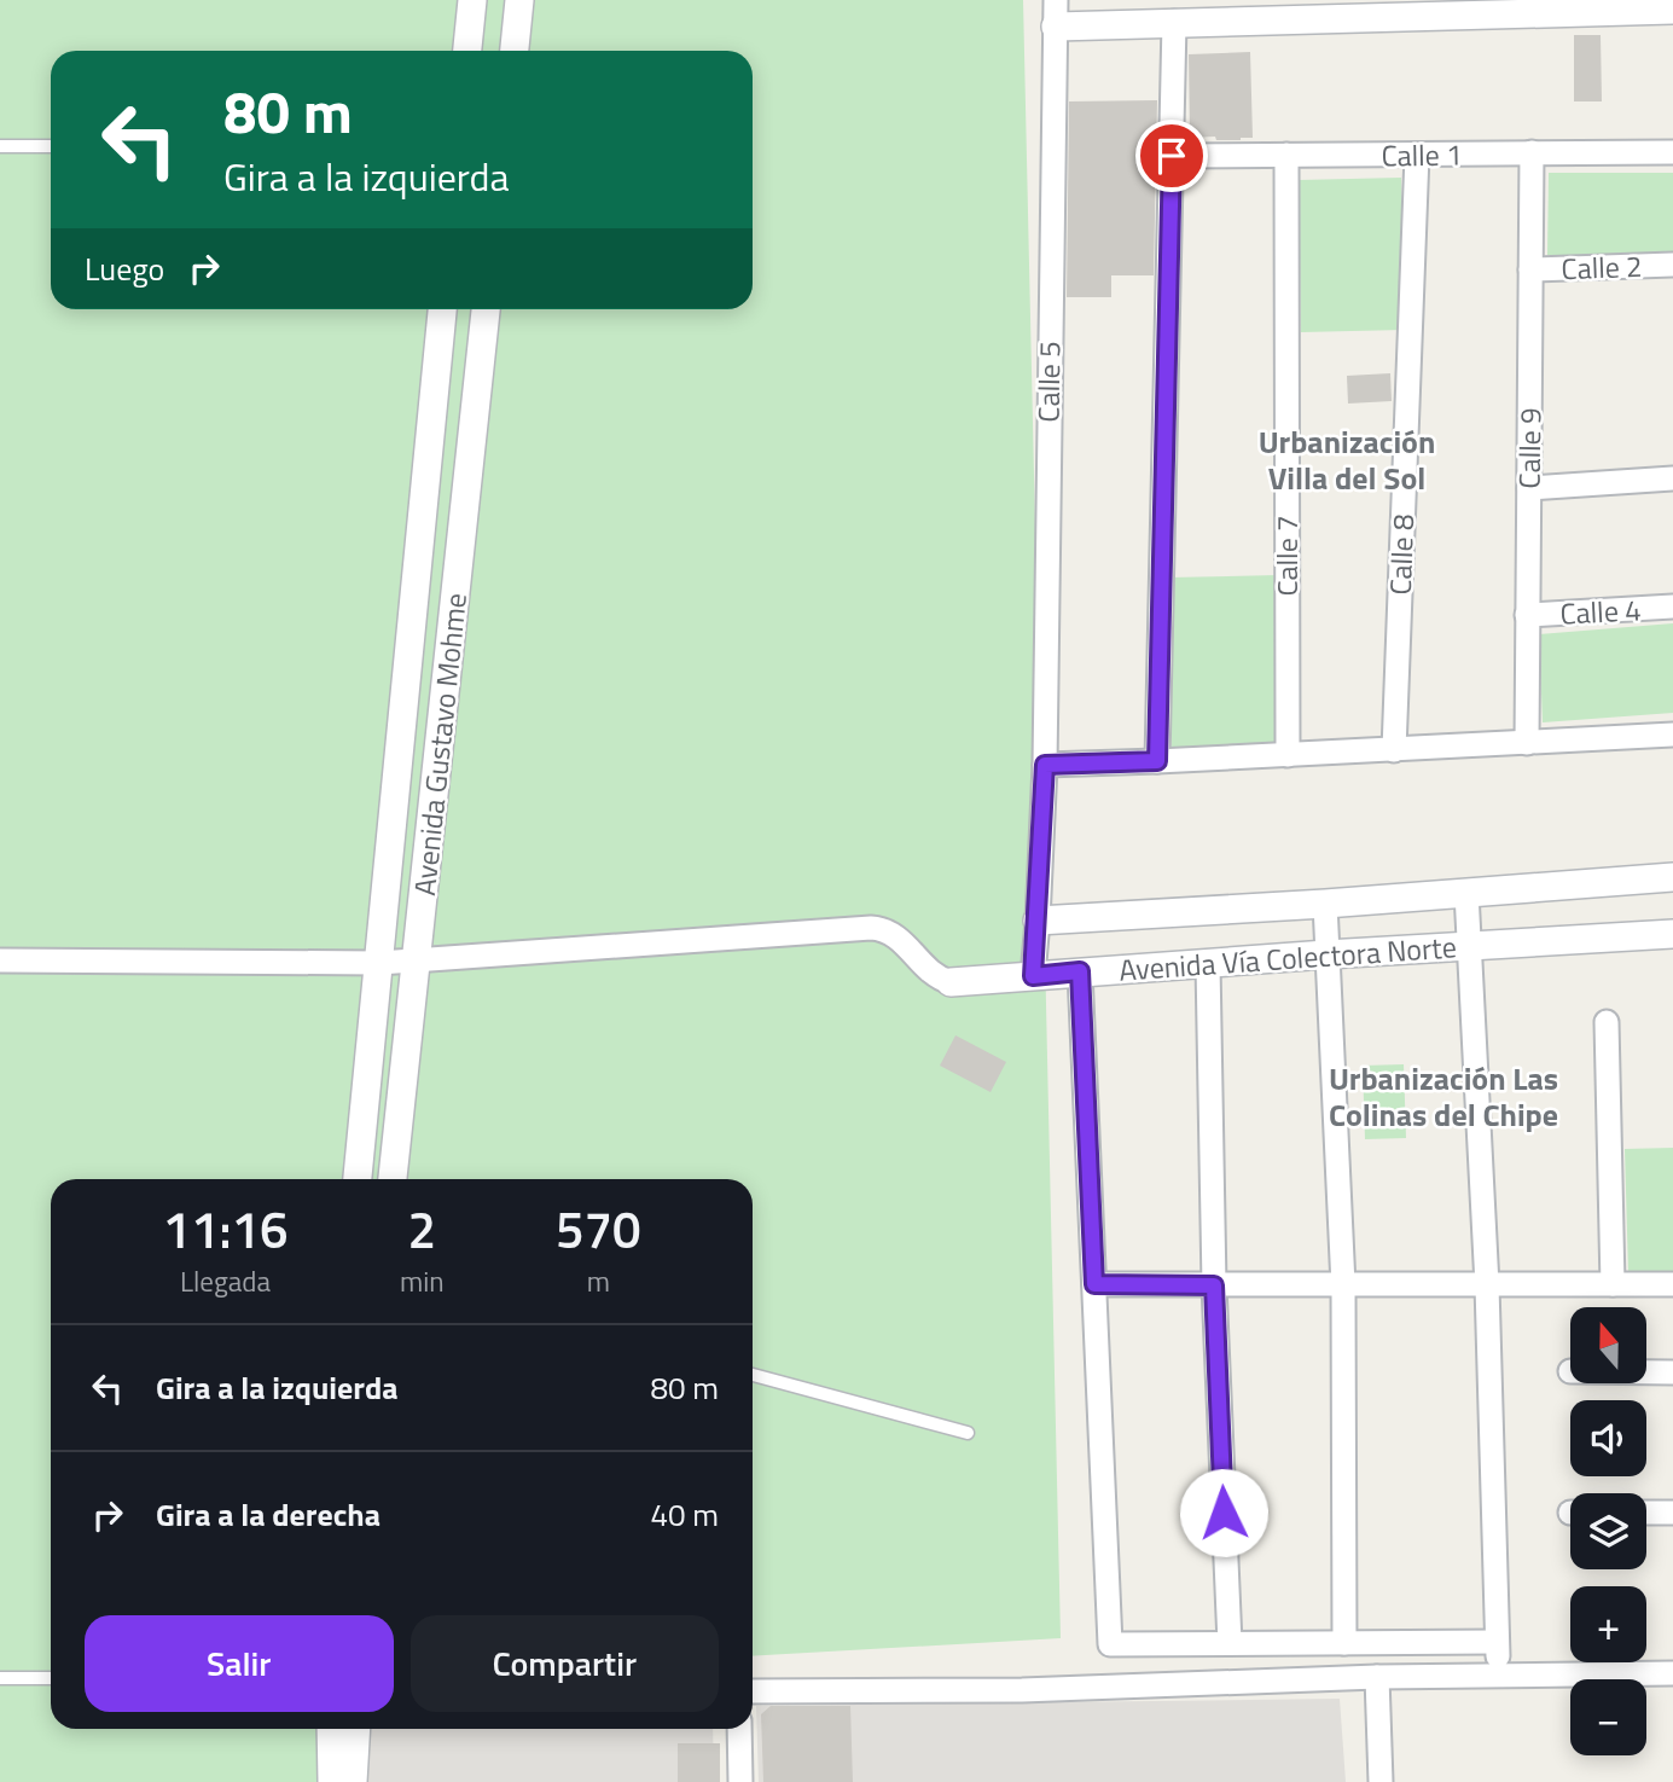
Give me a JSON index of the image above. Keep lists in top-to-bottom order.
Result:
{
  "streets": {
    "street": [
      "Calle 1",
      "Calle 2",
      "Calle 5",
      "Calle 9",
      "Calle 8",
      "Calle 7",
      "Calle 4",
      "Avenida Gustavo Mohme",
      "Avenida Vía Colectora Norte"
    ]
  },
  "crossings": [
    ["Calle 1", "Calle 9"],
    ["Calle 1", "Calle 8"],
    ["Calle 1", "Calle 7"],
    ["Calle 2", "Calle 9"],
    ["Calle 5", "Avenida Vía Colectora Norte"],
    ["Calle 9", "Calle 4"],
    ["Avenida Gustavo Mohme", "Avenida Vía Colectora Norte"]
  ],
  "districts": ["Urbanización Villa del Sol", "Urbanización Las Colinas del Chipe"],
  "north": "top",
  "page": {
    "turn": ["80 m", "Gira a la izquierda"],
    "then": "Luego",
    "eta": [
      "11:16",
      "Llegada",
      "2",
      "min",
      "570",
      "m"
    ],
    "map_buttons": ["+", "−"],
    "list": [
      {
        "name": "Gira a la izquierda",
        "value": "80 m"
      },
      {
        "name": "Gira a la derecha",
        "value": "40 m"
      }
    ],
    "buttons": ["Salir", "Compartir"]
  }
}
